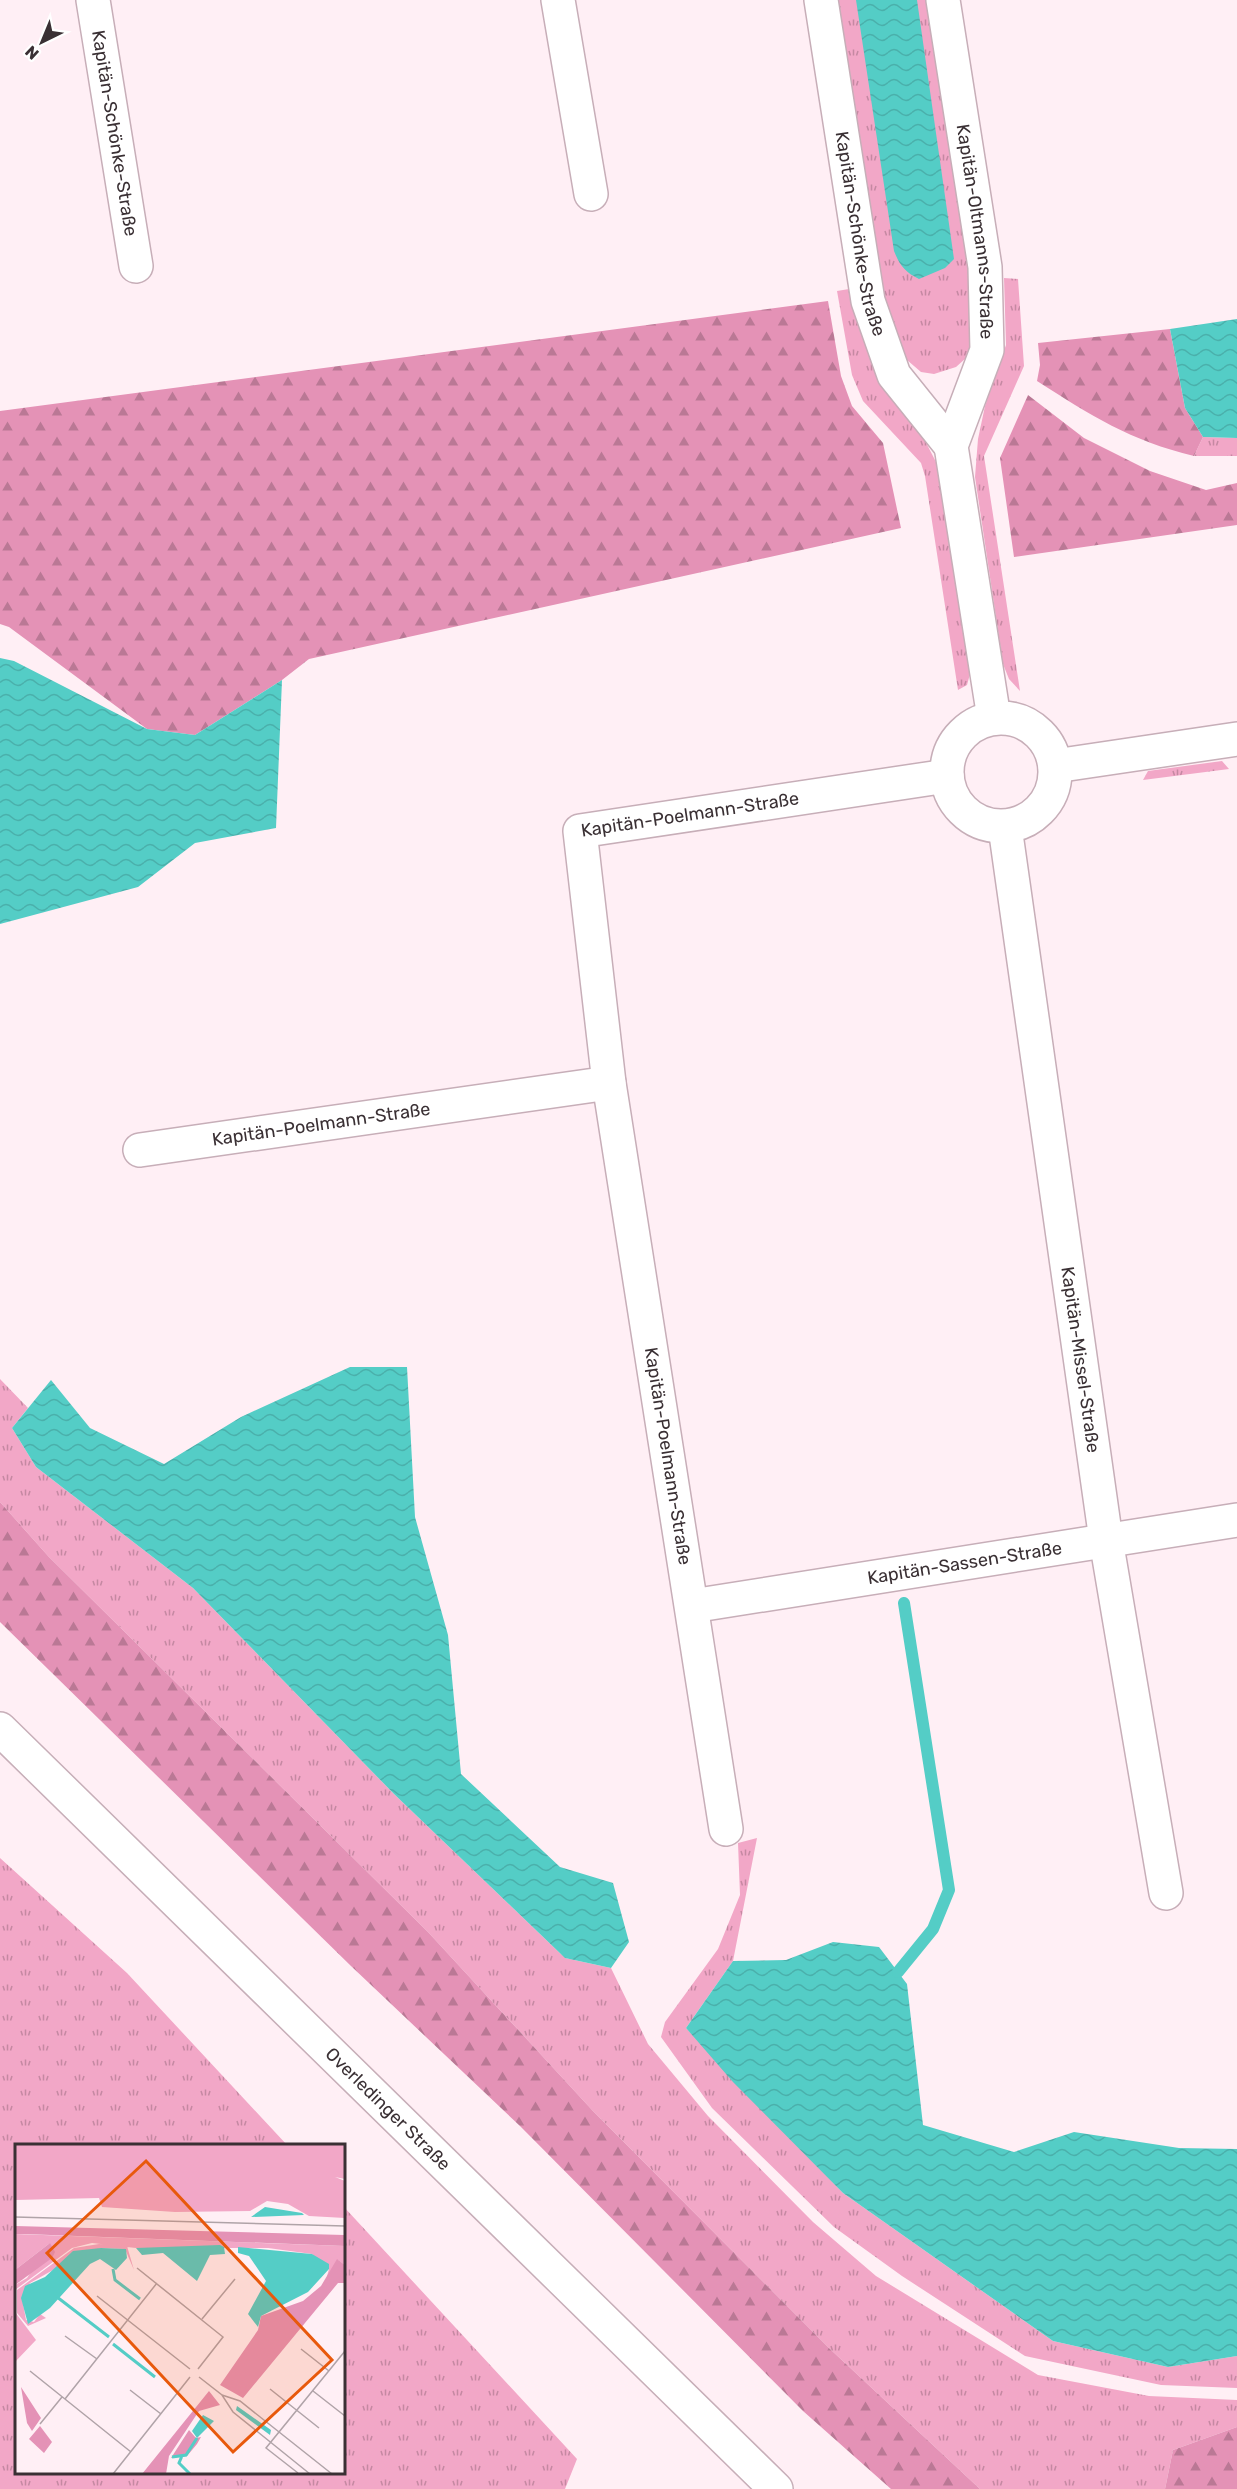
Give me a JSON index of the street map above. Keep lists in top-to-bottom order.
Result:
{
  "streets": {
    "street": [
      "Kapitän-Schönke-Straße",
      "Kapitän-Oltmanns-Straße",
      "Kapitän-Poelmann-Straße",
      "Kapitän-Missel-Straße",
      "Kapitän-Sassen-Straße",
      "Overledinger Straße"
    ]
  },
  "crossings": [
    ["Kapitän-Schönke-Straße", "Kapitän-Oltmanns-Straße"],
    ["Kapitän-Oltmanns-Straße", "Kapitän-Poelmann-Straße"],
    ["Kapitän-Oltmanns-Straße", "Kapitän-Missel-Straße"],
    ["Kapitän-Poelmann-Straße", "Kapitän-Missel-Straße"],
    ["Kapitän-Poelmann-Straße", "Kapitän-Sassen-Straße"],
    ["Kapitän-Missel-Straße", "Kapitän-Sassen-Straße"]
  ],
  "north": "bottom left"
}
